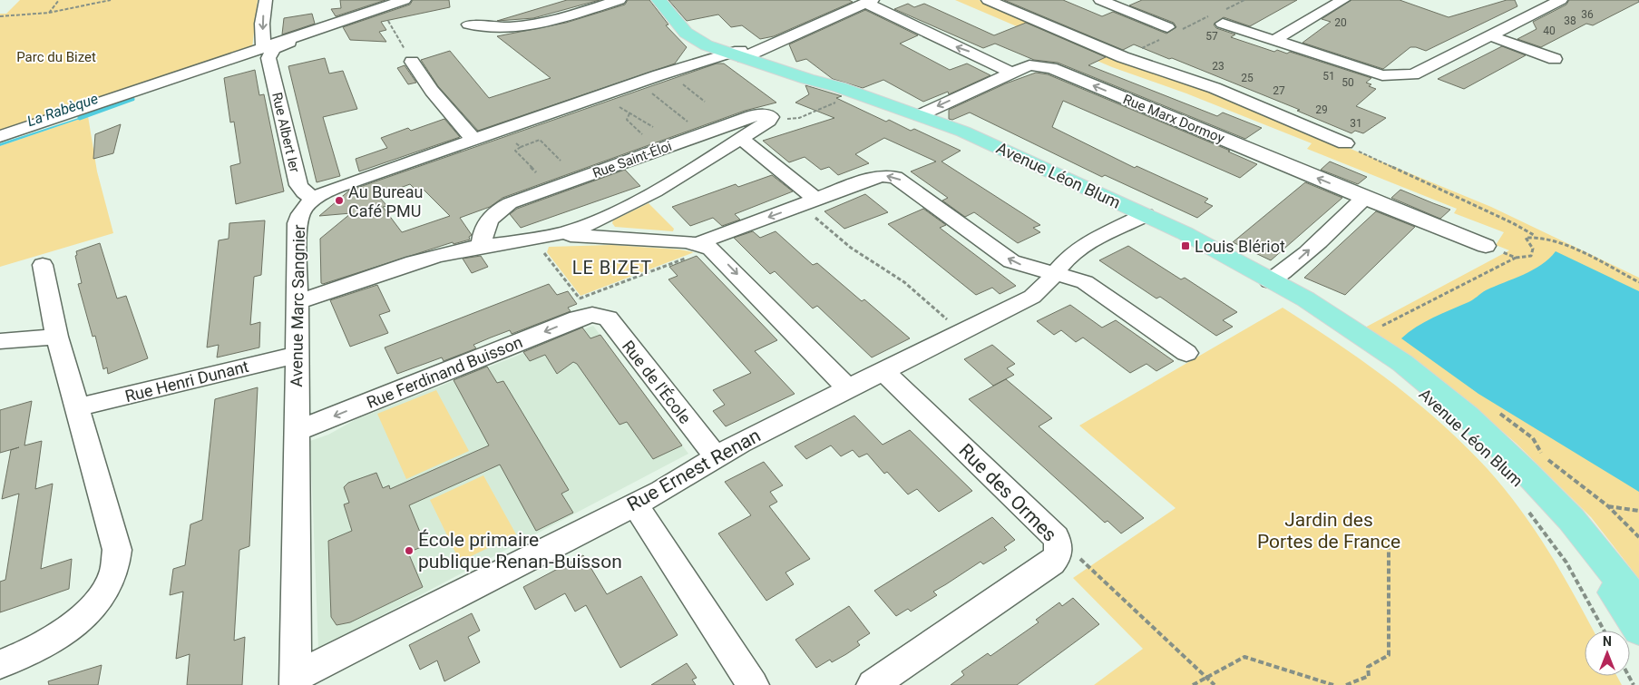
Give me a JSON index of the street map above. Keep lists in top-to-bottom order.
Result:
{
  "streets": {
    "main road": ["Avenue Léon Blum"],
    "street": [
      "Rue Marx Dormoy",
      "Rue Albert Ier",
      "Rue Saint-Éloi",
      "Avenue Marc Sangnier",
      "Rue Ferdinand Buisson",
      "Rue Henri Dunant",
      "Rue de l'École",
      "Rue Ernest Renan",
      "Rue des Ormes"
    ]
  },
  "crossings": [
    ["Rue Marx Dormoy", "Avenue Léon Blum"],
    ["Rue Albert Ier", "Avenue Marc Sangnier"],
    ["Rue Saint-Éloi", "Avenue Marc Sangnier"],
    ["Avenue Léon Blum", "Rue Ernest Renan"],
    ["Avenue Marc Sangnier", "Rue Ferdinand Buisson"],
    ["Avenue Marc Sangnier", "Rue Henri Dunant"],
    ["Avenue Marc Sangnier", "Rue Ernest Renan"],
    ["Rue Ferdinand Buisson", "Rue de l'École"],
    ["Rue de l'École", "Rue Ernest Renan"],
    ["Rue Ernest Renan", "Rue des Ormes"]
  ],
  "one_way": ["Rue Ferdinand Buisson"],
  "districts": ["LE BIZET"],
  "water": ["La Rabèque"],
  "parks": ["Parc du Bizet", "Jardin des Portes de France"],
  "places": {
    "other": ["Au Bureau Café PMU", "École primaire publique Renan-Buisson"],
    "transit": ["Louis Blériot"]
  },
  "house_numbers": [
    "36",
    "38",
    "20",
    "40",
    "57",
    "23",
    "51",
    "25",
    "50",
    "27",
    "29",
    "31"
  ],
  "north": "top"
}
